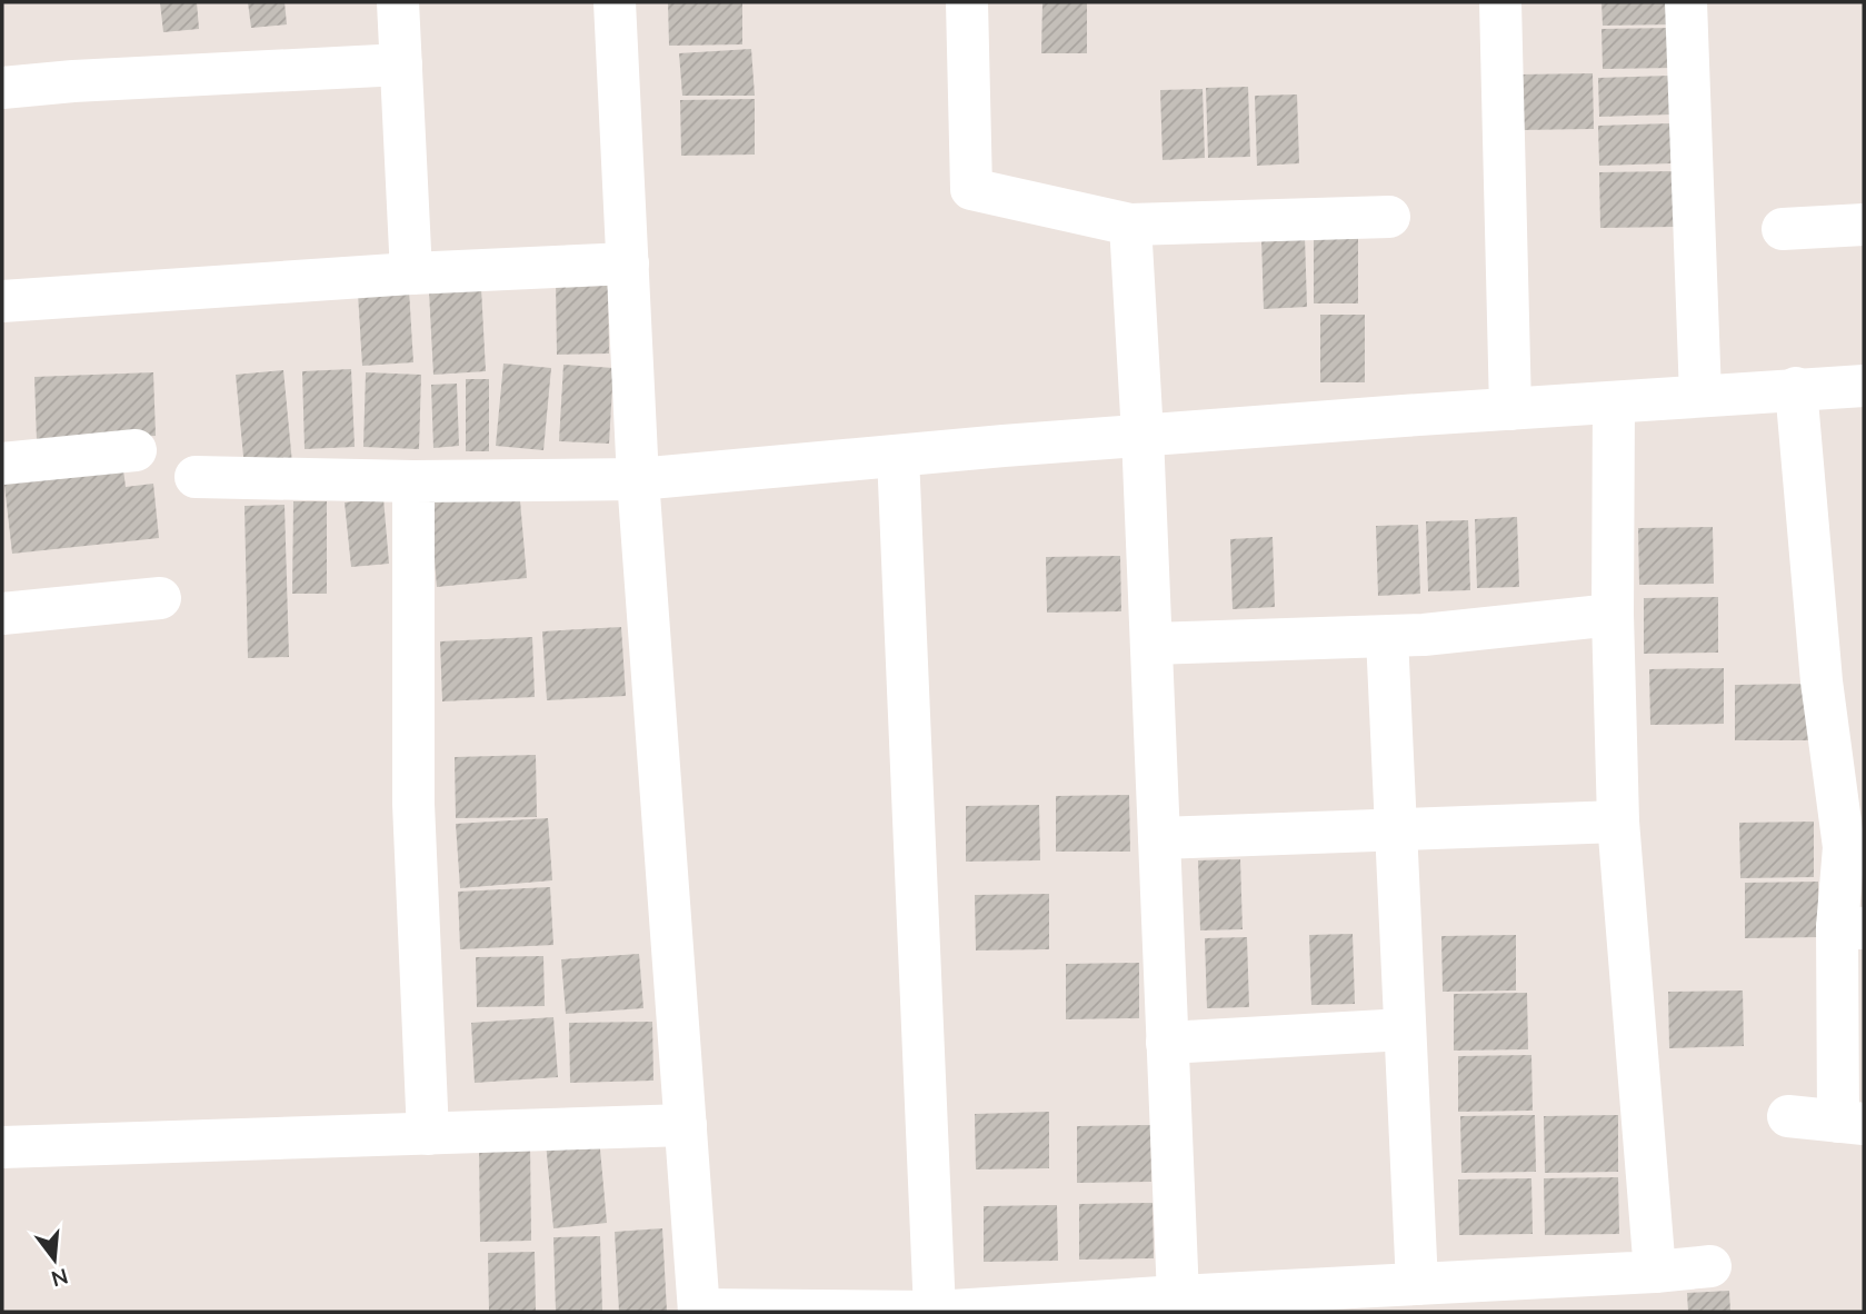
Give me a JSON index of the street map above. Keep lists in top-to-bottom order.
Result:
{
  "north": "bottom"
}
